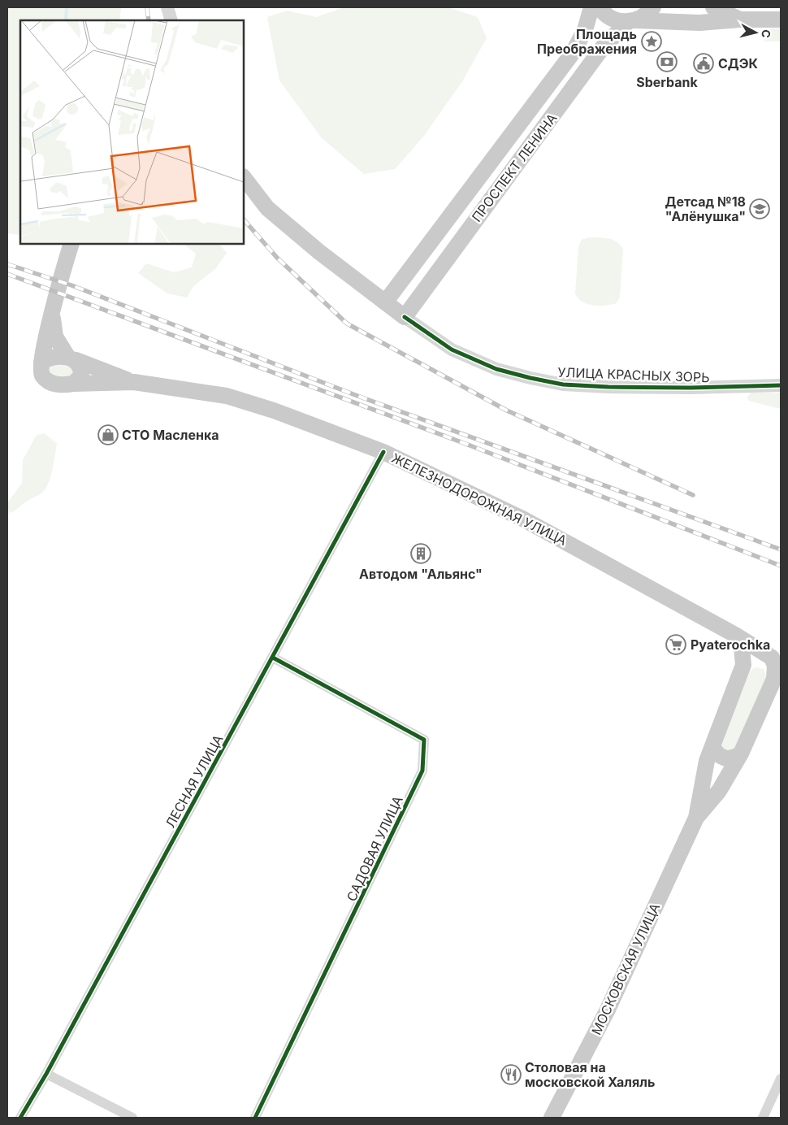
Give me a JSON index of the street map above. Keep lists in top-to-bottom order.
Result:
{
  "streets": {
    "main road": ["ПРОСПЕКТ ЛЕНИНА", "ЖЕЛЕЗНОДОРОЖНАЯ УЛИЦА", "МОСКОВСКАЯ УЛИЦА"],
    "street": ["УЛИЦА КРАСНЫХ ЗОРЬ", "ЛЕСНАЯ УЛИЦА", "САДОВАЯ УЛИЦА"]
  },
  "crossings": [
    ["ПРОСПЕКТ ЛЕНИНА", "УЛИЦА КРАСНЫХ ЗОРЬ"],
    ["ЖЕЛЕЗНОДОРОЖНАЯ УЛИЦА", "ЛЕСНАЯ УЛИЦА"],
    ["ЖЕЛЕЗНОДОРОЖНАЯ УЛИЦА", "МОСКОВСКАЯ УЛИЦА"],
    ["ЛЕСНАЯ УЛИЦА", "САДОВАЯ УЛИЦА"]
  ],
  "places": {
    "place": ["Площадь Преображения"],
    "bank": ["Sberbank"],
    "public building": ["СДЭК"],
    "school or university": ["Детсад №18 \"Алёнушка\""],
    "shop": ["СТО Масленка"],
    "building": ["Автодом \"Альянс\""],
    "supermarket": ["Pyaterochka"],
    "restaurant": ["Столовая на московской Халяль"]
  },
  "north": "right"
}
